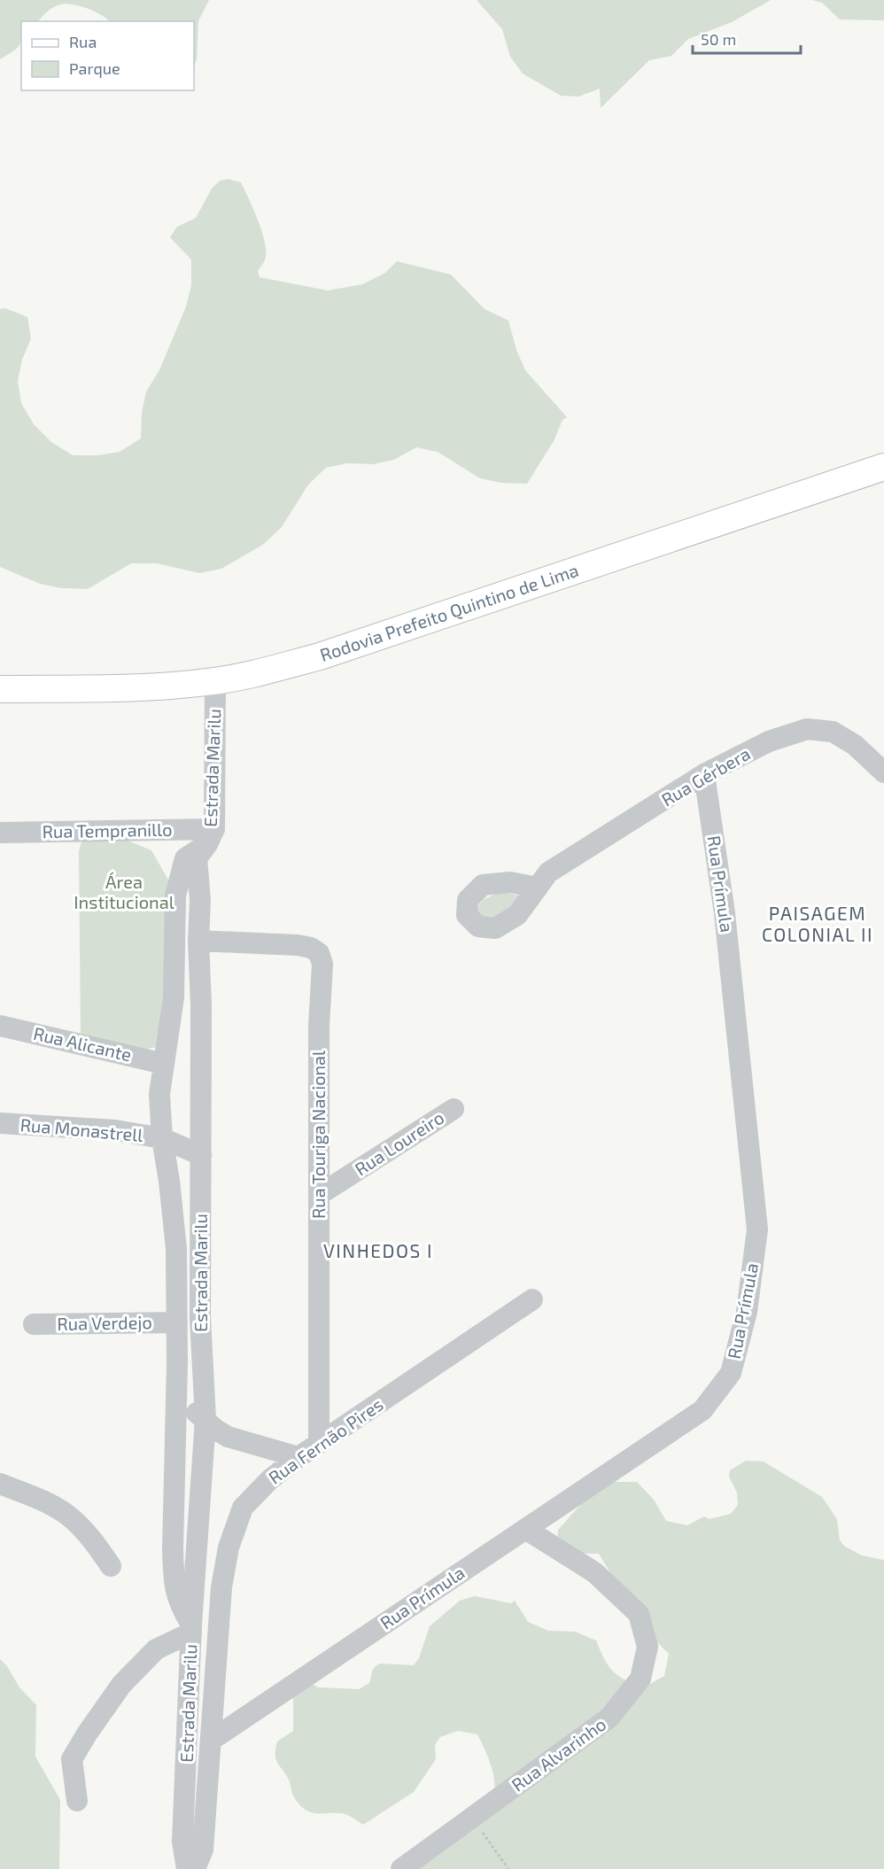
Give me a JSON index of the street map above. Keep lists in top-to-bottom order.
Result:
{
  "streets": {
    "main road": ["Rodovia Prefeito Quintino de Lima"],
    "street": [
      "Estrada Marilu",
      "Rua Gérbera",
      "Rua Tempranillo",
      "Rua Prímula",
      "Rua Alicante",
      "Rua Monastrell",
      "Rua Touriga Nacional",
      "Rua Loureiro",
      "Rua Verdejo",
      "Rua Fernão Pires",
      "Rua Alvarinho"
    ]
  },
  "crossings": [
    ["Rodovia Prefeito Quintino de Lima", "Estrada Marilu"],
    ["Estrada Marilu", "Rua Tempranillo"],
    ["Estrada Marilu", "Rua Monastrell"],
    ["Estrada Marilu", "Rua Touriga Nacional"],
    ["Rua Gérbera", "Rua Prímula"],
    ["Rua Prímula", "Rua Fernão Pires"],
    ["Rua Prímula", "Rua Alvarinho"],
    ["Rua Touriga Nacional", "Rua Loureiro"],
    ["Rua Touriga Nacional", "Rua Fernão Pires"]
  ],
  "districts": ["PAISAGEM COLONIAL II", "VINHEDOS I"],
  "parks": ["Área Institucional"],
  "legend": ["Rua", "Parque"],
  "scale_bar": "50 m"
}
